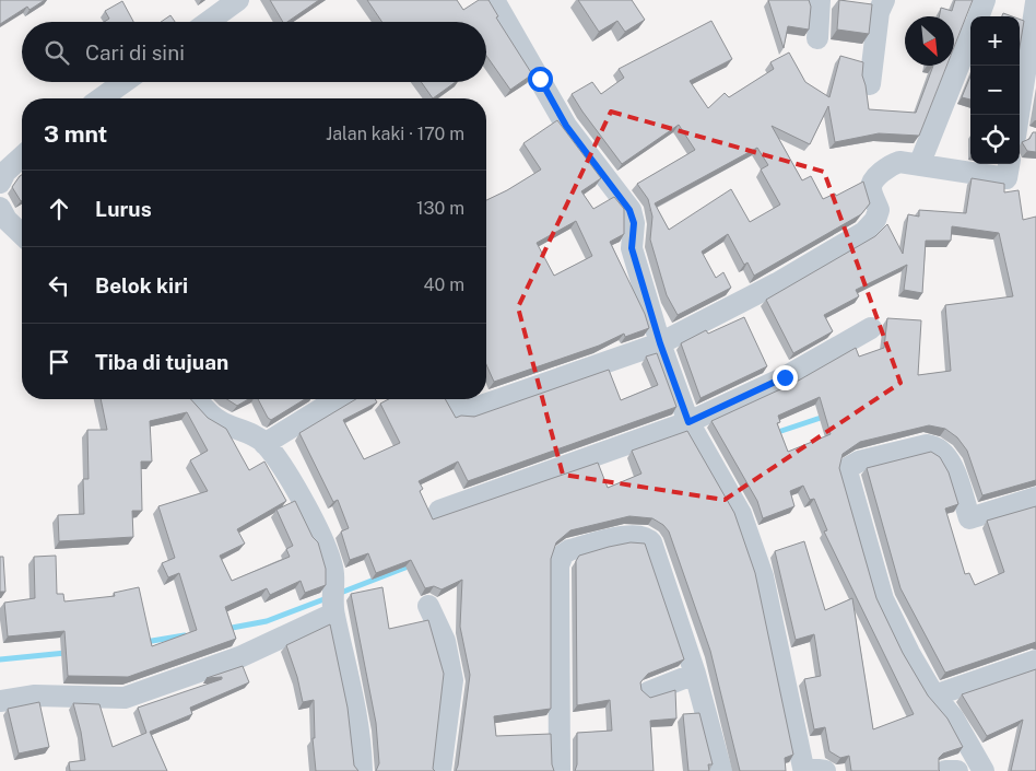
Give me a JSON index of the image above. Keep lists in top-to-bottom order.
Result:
{
  "north": "bottom right",
  "page": {
    "map_buttons": ["+", "−"],
    "search": "Cari di sini",
    "heading": ["3 mnt", "Jalan kaki · 170 m"],
    "list": [
      ["Lurus", "130 m"],
      ["Belok kiri", "40 m"],
      "Tiba di tujuan"
    ]
  }
}
